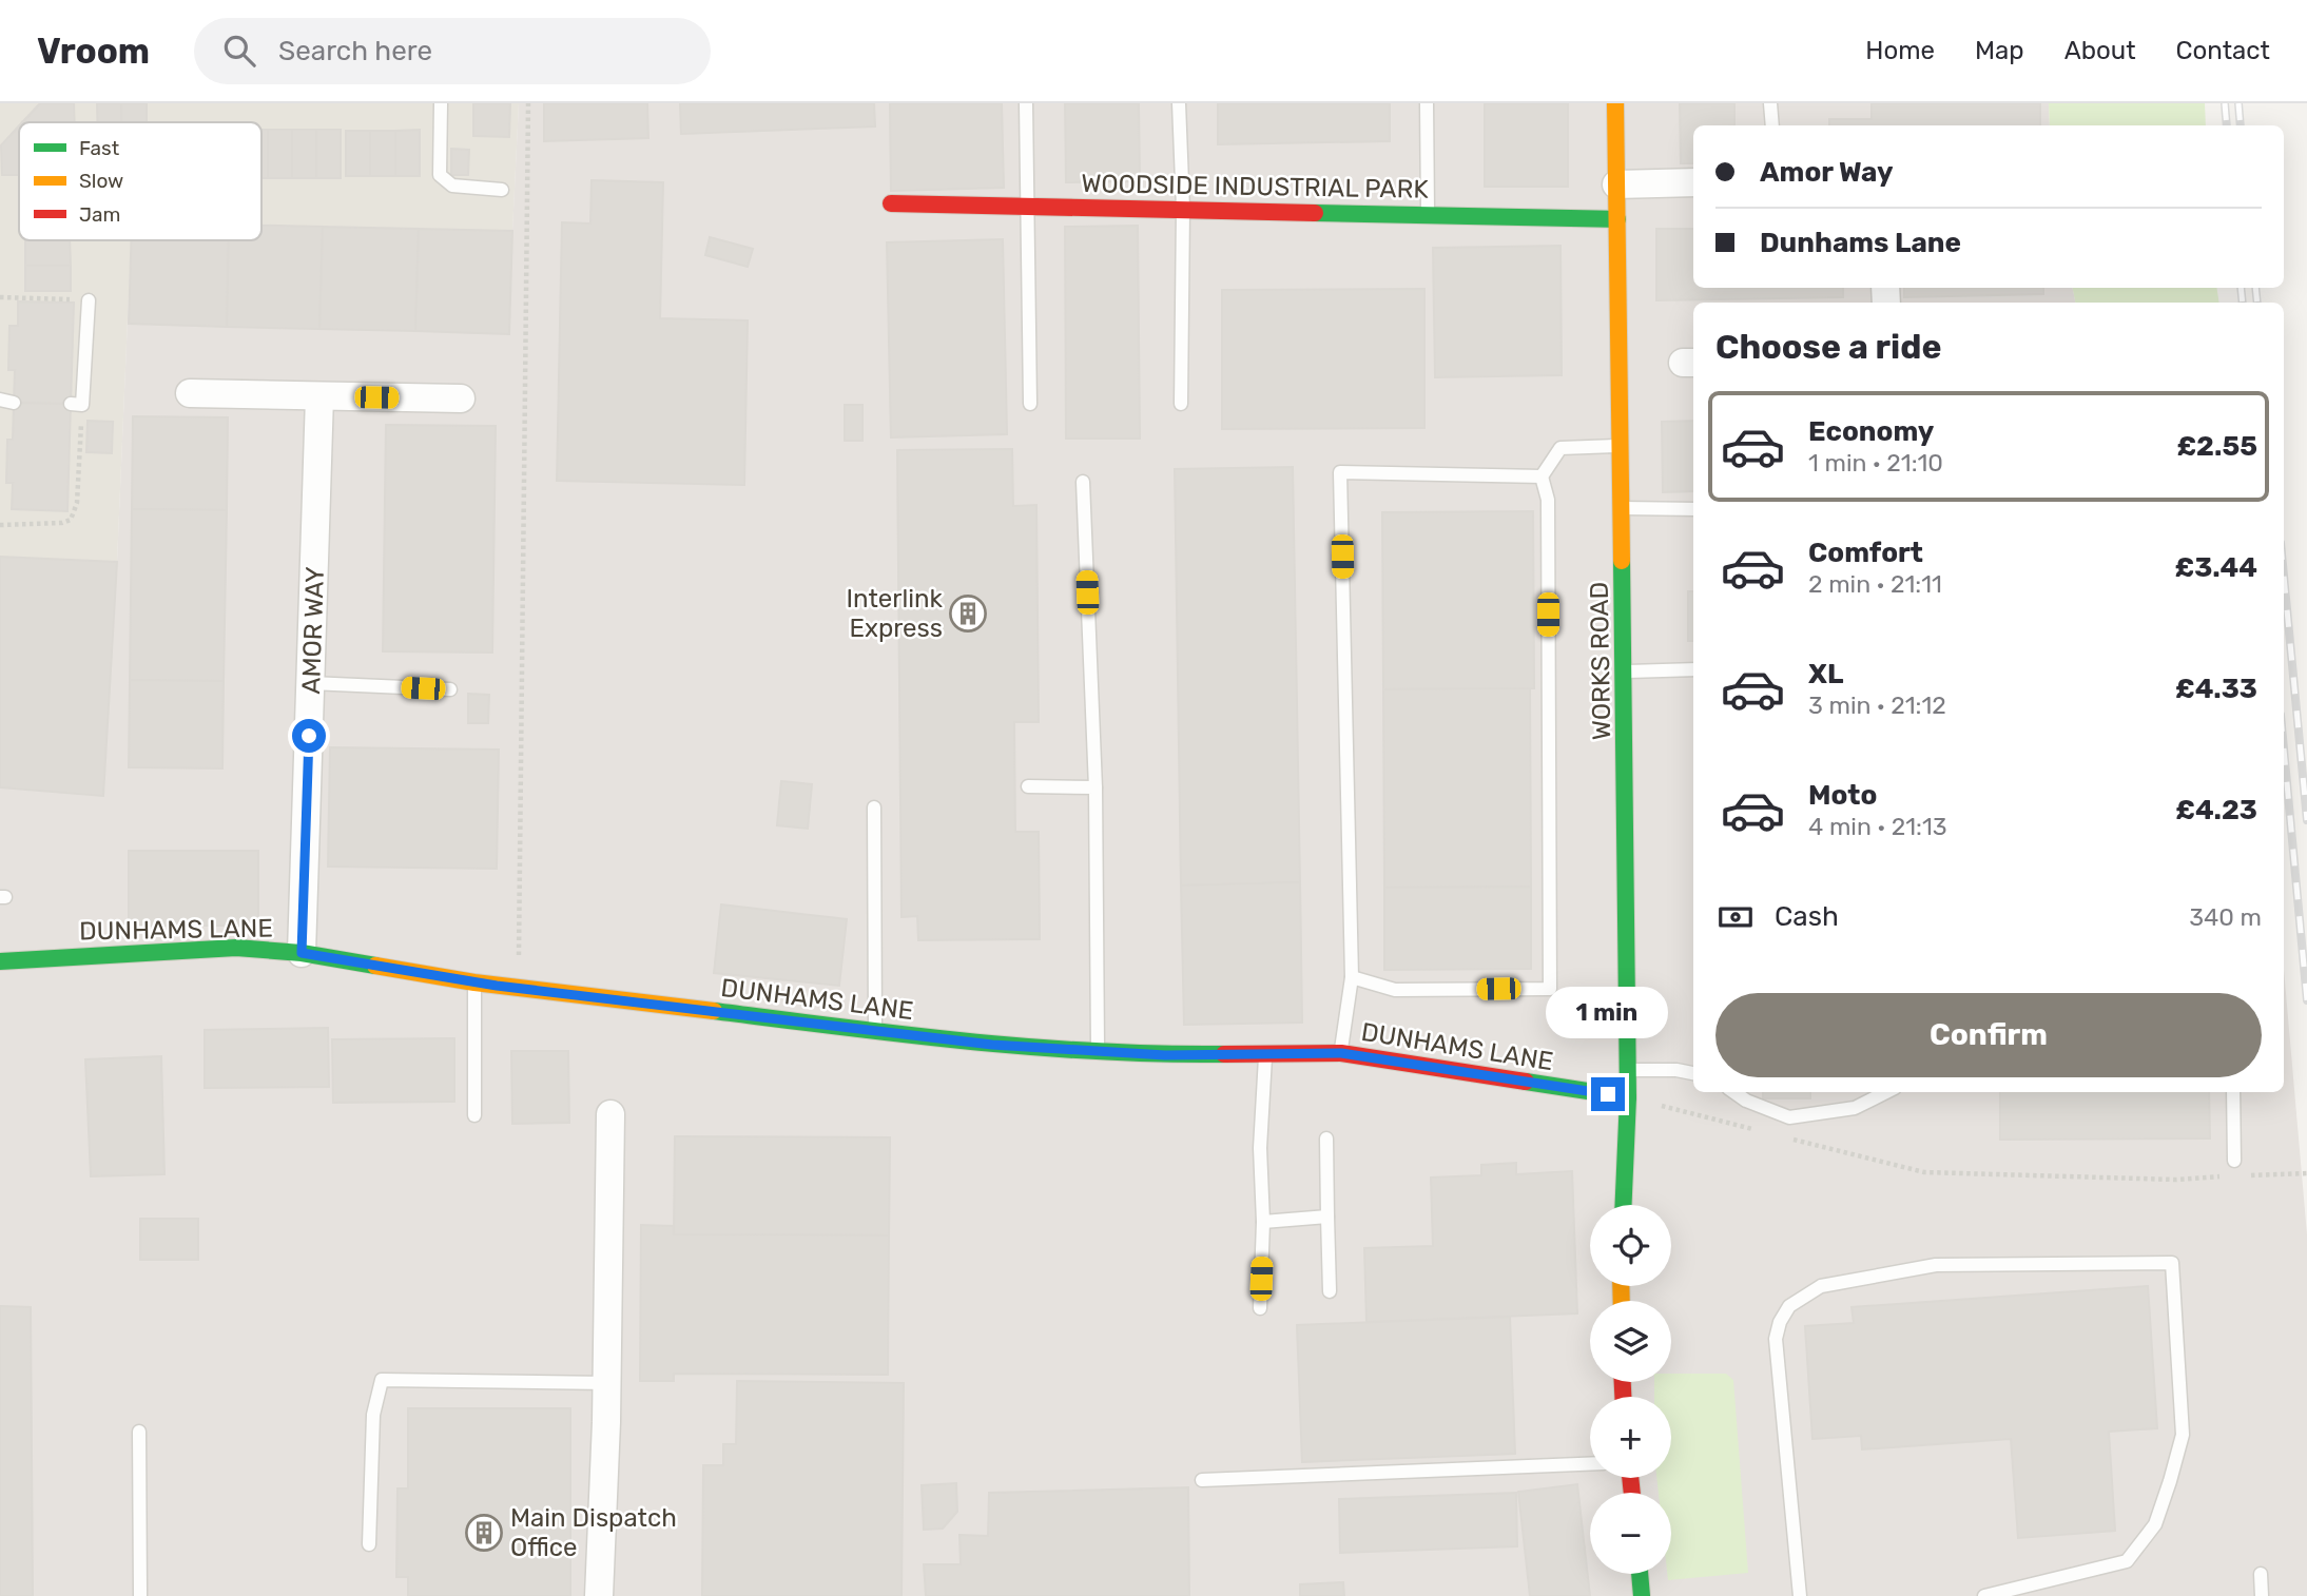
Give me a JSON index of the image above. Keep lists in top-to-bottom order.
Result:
{
  "streets": {
    "street": [
      "WOODSIDE INDUSTRIAL PARK",
      "AMOR WAY",
      "WORKS ROAD",
      "DUNHAMS LANE"
    ]
  },
  "crossings": [
    ["WOODSIDE INDUSTRIAL PARK", "WORKS ROAD"],
    ["AMOR WAY", "DUNHAMS LANE"],
    ["WORKS ROAD", "DUNHAMS LANE"]
  ],
  "places": {
    "building": ["Interlink Express", "Main Dispatch Office"]
  },
  "legend": ["Fast", "Slow", "Jam"],
  "page": {
    "header": "Vroom",
    "search": "Search here",
    "nav": [
      "Home",
      "Map",
      "About",
      "Contact"
    ],
    "banner": ["Amor Way", "Dunhams Lane"],
    "heading": "Choose a ride",
    "list": [
      {
        "name": "Economy",
        "note": "1 min · 21:10",
        "value": "£2.55"
      },
      {
        "name": "Comfort",
        "note": "2 min · 21:11",
        "value": "£3.44"
      },
      {
        "name": "XL",
        "note": "3 min · 21:12",
        "value": "£4.33"
      },
      {
        "name": "Moto",
        "note": "4 min · 21:13",
        "value": "£4.23"
      }
    ],
    "pay": ["Cash", "340 m"],
    "buttons": "Confirm",
    "bubble": "1 min",
    "map_buttons": ["+", "−"]
  }
}
